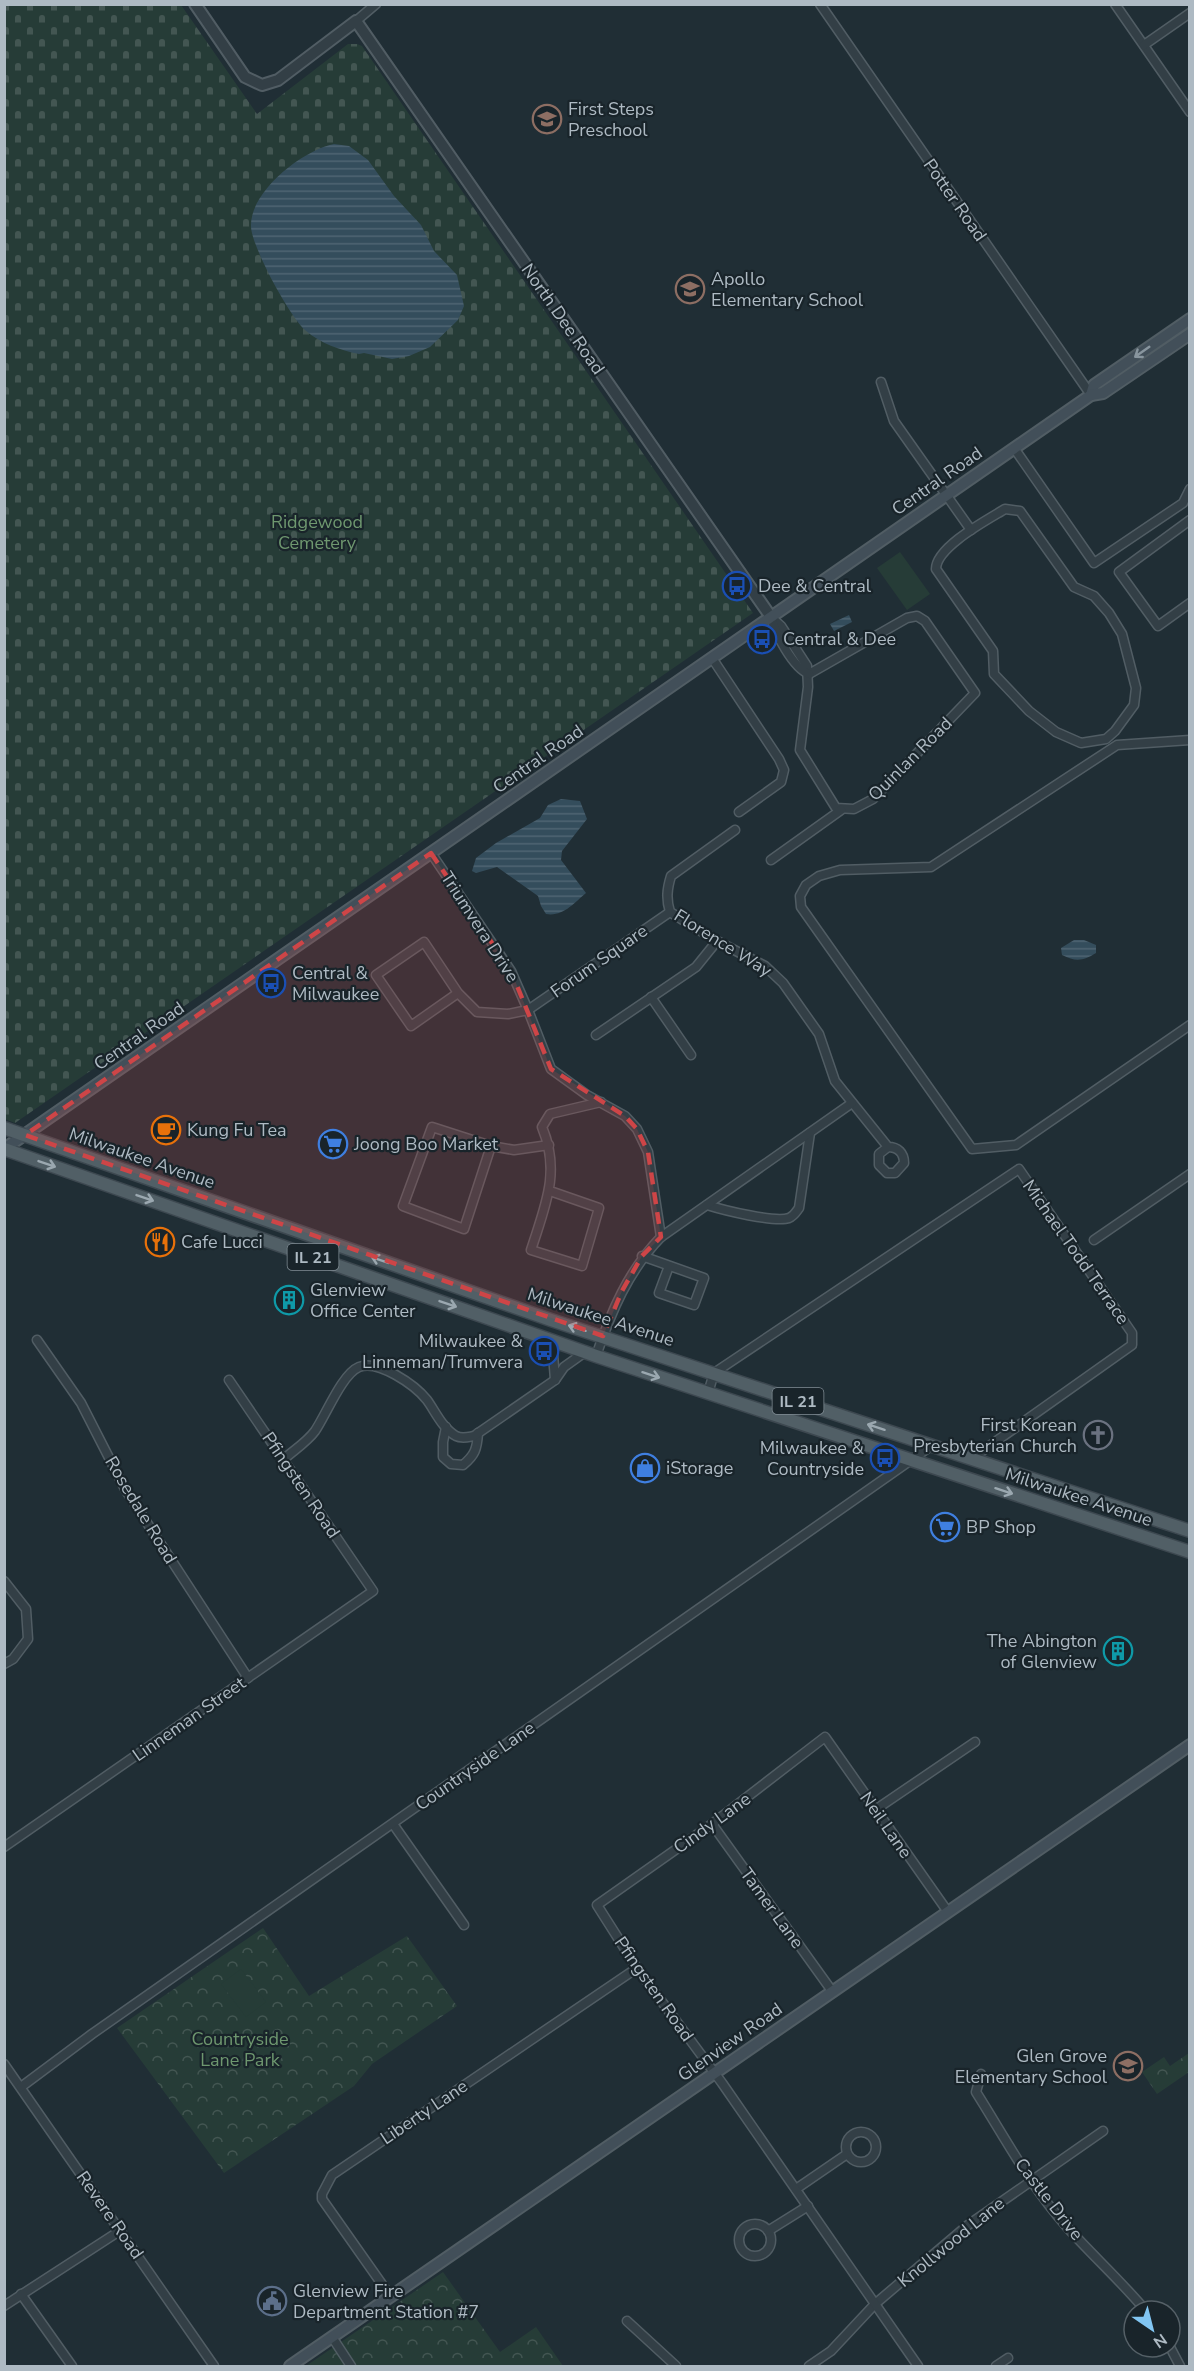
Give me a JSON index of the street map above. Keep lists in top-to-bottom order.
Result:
{
  "streets": {
    "main road": [
      "Central Road",
      "Milwaukee Avenue",
      "IL 21",
      "Glenview Road"
    ],
    "street": [
      "Potter Road",
      "North Dee Road",
      "Quinlan Road",
      "Triumvera Drive",
      "Florence Way",
      "Forum Square",
      "Michael Todd Terrace",
      "Pfingsten Road",
      "Rosedale Road",
      "Linneman Street",
      "Countryside Lane",
      "Cindy Lane",
      "Neil Lane",
      "Tamer Lane",
      "Liberty Lane",
      "Castle Drive",
      "Revere Road",
      "Knollwood Lane"
    ]
  },
  "crossings": [
    ["Potter Road", "Central Road"],
    ["North Dee Road", "Central Road"],
    ["Central Road", "Triumvera Drive"],
    ["Central Road", "Milwaukee Avenue"],
    ["Triumvera Drive", "Forum Square"],
    ["Florence Way", "Forum Square"],
    ["Milwaukee Avenue", "Michael Todd Terrace"],
    ["Milwaukee Avenue", "Countryside Lane"],
    ["Pfingsten Road", "Linneman Street"],
    ["Pfingsten Road", "Cindy Lane"],
    ["Pfingsten Road", "Glenview Road"],
    ["Pfingsten Road", "Liberty Lane"],
    ["Pfingsten Road", "Knollwood Lane"],
    ["Rosedale Road", "Linneman Street"],
    ["Countryside Lane", "Revere Road"],
    ["Cindy Lane", "Neil Lane"],
    ["Cindy Lane", "Tamer Lane"],
    ["Neil Lane", "Glenview Road"],
    ["Tamer Lane", "Glenview Road"],
    ["Glenview Road", "Liberty Lane"],
    ["Castle Drive", "Knollwood Lane"]
  ],
  "parks": ["Ridgewood Cemetery", "Countryside Lane Park"],
  "places": {
    "school or university": ["First Steps Preschool", "Apollo Elementary School", "Glen Grove Elementary School"],
    "bus stop": [
      "Dee & Central",
      "Central & Dee",
      "Central & Milwaukee",
      "Milwaukee & Linneman/Trumvera",
      "Milwaukee & Countryside"
    ],
    "cafe": ["Kung Fu Tea"],
    "supermarket": ["Joong Boo Market", "BP Shop"],
    "restaurant": ["Cafe Lucci"],
    "building": ["Glenview Office Center", "The Abington of Glenview"],
    "church": ["First Korean Presbyterian Church"],
    "shop": ["iStorage"],
    "public building": ["Glenview Fire Department Station #7"]
  },
  "north": "bottom right"
}
